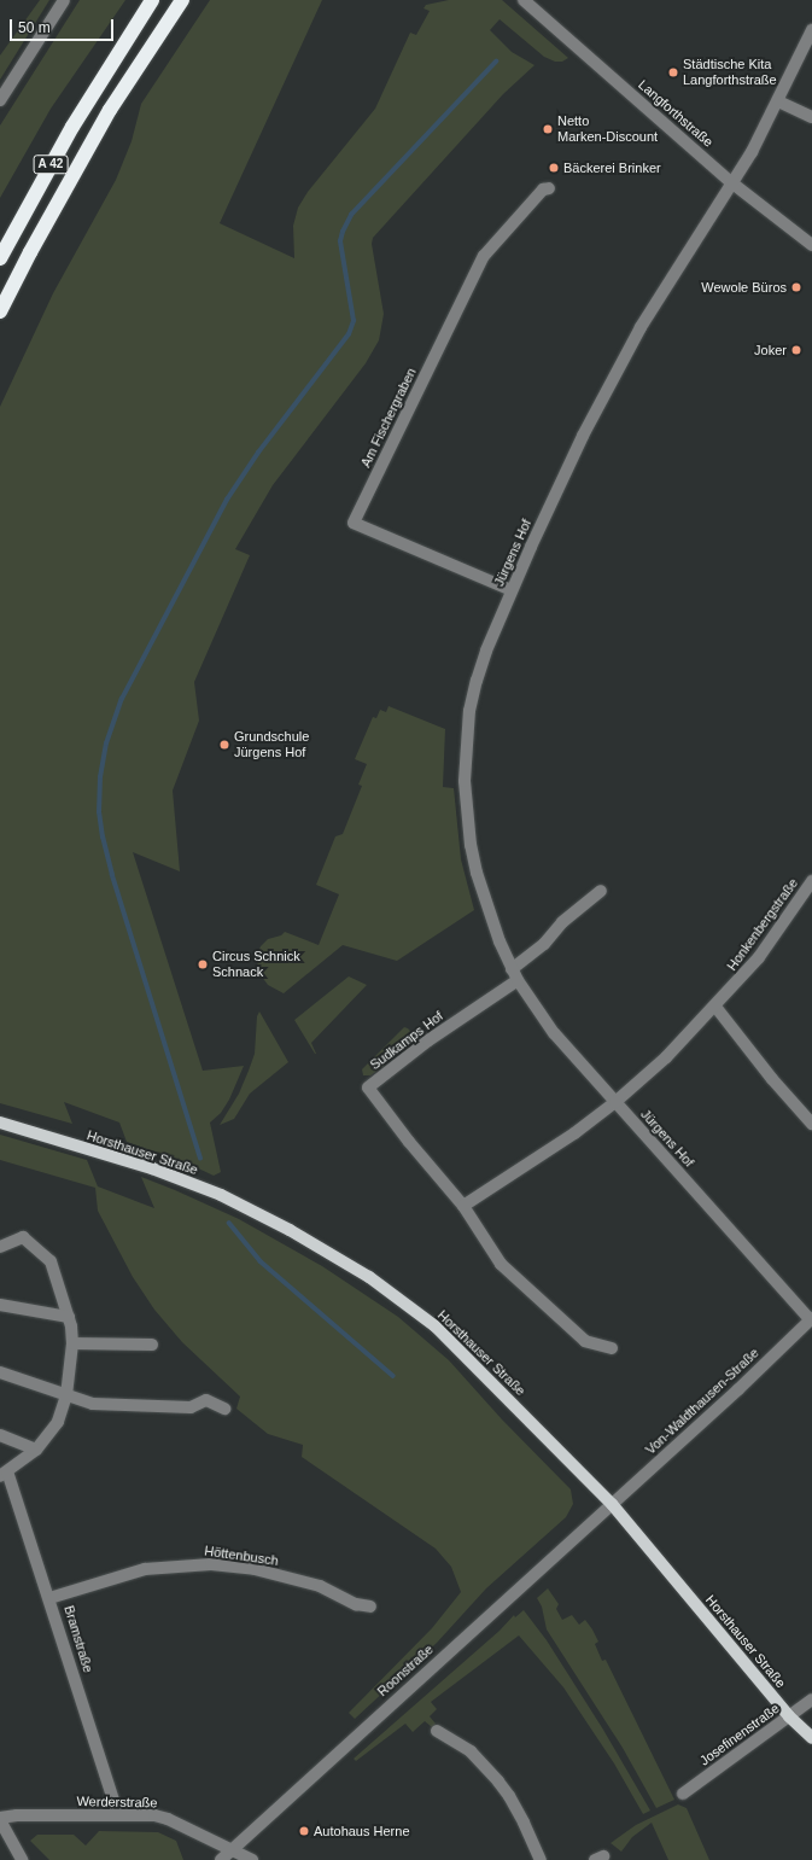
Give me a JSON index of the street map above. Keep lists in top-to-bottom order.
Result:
{
  "streets": {
    "highway": ["A 42"],
    "main road": ["Horsthauser Straße"],
    "street": [
      "Langforthstraße",
      "Am Fischergraben",
      "Jürgens Hof",
      "Honkenbergstraße",
      "Sudkamps Hof",
      "Von-Waldthausen-Straße",
      "Höttenbusch",
      "Bramstraße",
      "Roonstraße",
      "Josefinenstraße",
      "Werderstraße"
    ]
  },
  "crossings": [
    ["Langforthstraße", "Jürgens Hof"],
    ["Am Fischergraben", "Jürgens Hof"],
    ["Jürgens Hof", "Honkenbergstraße"],
    ["Jürgens Hof", "Sudkamps Hof"],
    ["Jürgens Hof", "Von-Waldthausen-Straße"],
    ["Horsthauser Straße", "Von-Waldthausen-Straße"],
    ["Horsthauser Straße", "Roonstraße"],
    ["Horsthauser Straße", "Josefinenstraße"],
    ["Von-Waldthausen-Straße", "Roonstraße"],
    ["Höttenbusch", "Bramstraße"],
    ["Bramstraße", "Werderstraße"],
    ["Roonstraße", "Werderstraße"]
  ],
  "places": [
    "Städtische Kita Langforthstraße",
    "Netto Marken-Discount",
    "Bäckerei Brinker",
    "Wewole Büros",
    "Joker",
    "Grundschule Jürgens Hof",
    "Circus Schnick Schnack",
    "Autohaus Herne"
  ],
  "scale_bar": "50 m"
}
